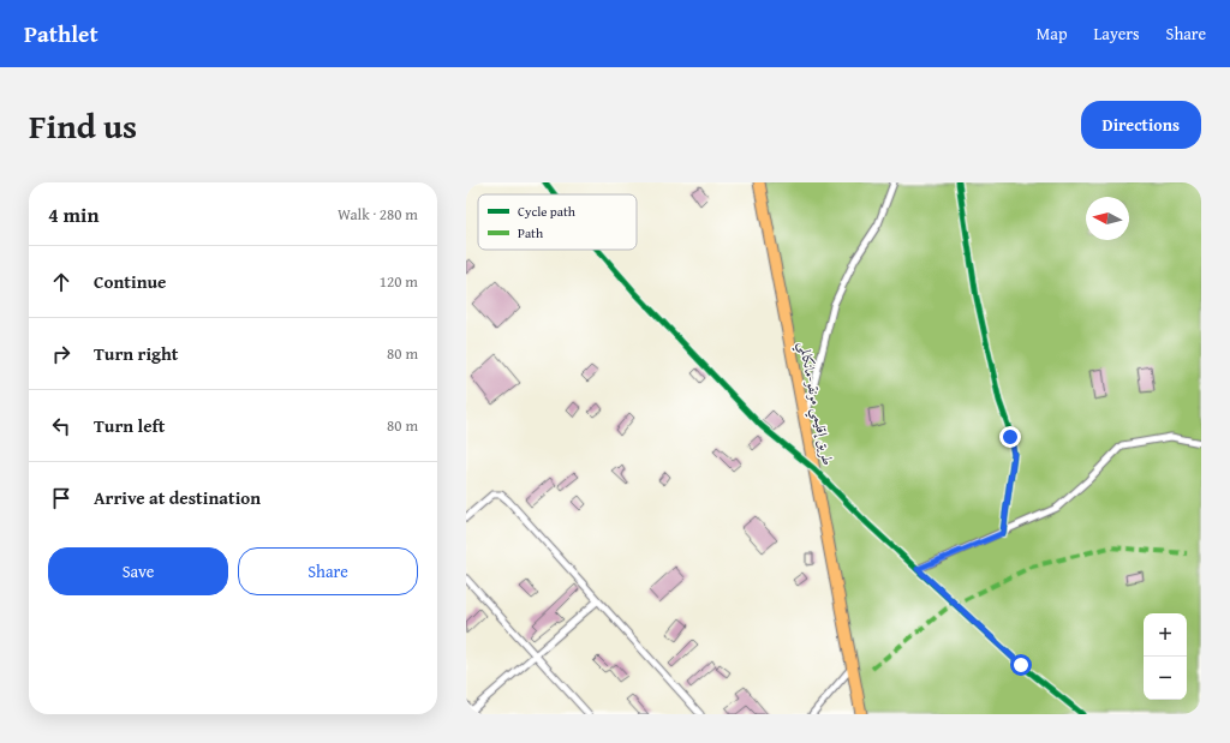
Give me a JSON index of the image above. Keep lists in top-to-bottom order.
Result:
{
  "streets": {
    "highway": ["طريق إقليمي مونقو-مانكالمي"]
  },
  "legend": ["Cycle path", "Path"],
  "north": "left",
  "page": {
    "header": "Pathlet",
    "nav": ["Map", "Layers", "Share"],
    "title": "Find us",
    "buttons": [
      "Directions",
      ["Save", "Share"]
    ],
    "heading": ["4 min", "Walk · 280 m"],
    "list": [
      ["Continue", "120 m"],
      ["Turn right", "80 m"],
      ["Turn left", "80 m"],
      "Arrive at destination"
    ],
    "map_buttons": ["+", "−"]
  }
}
